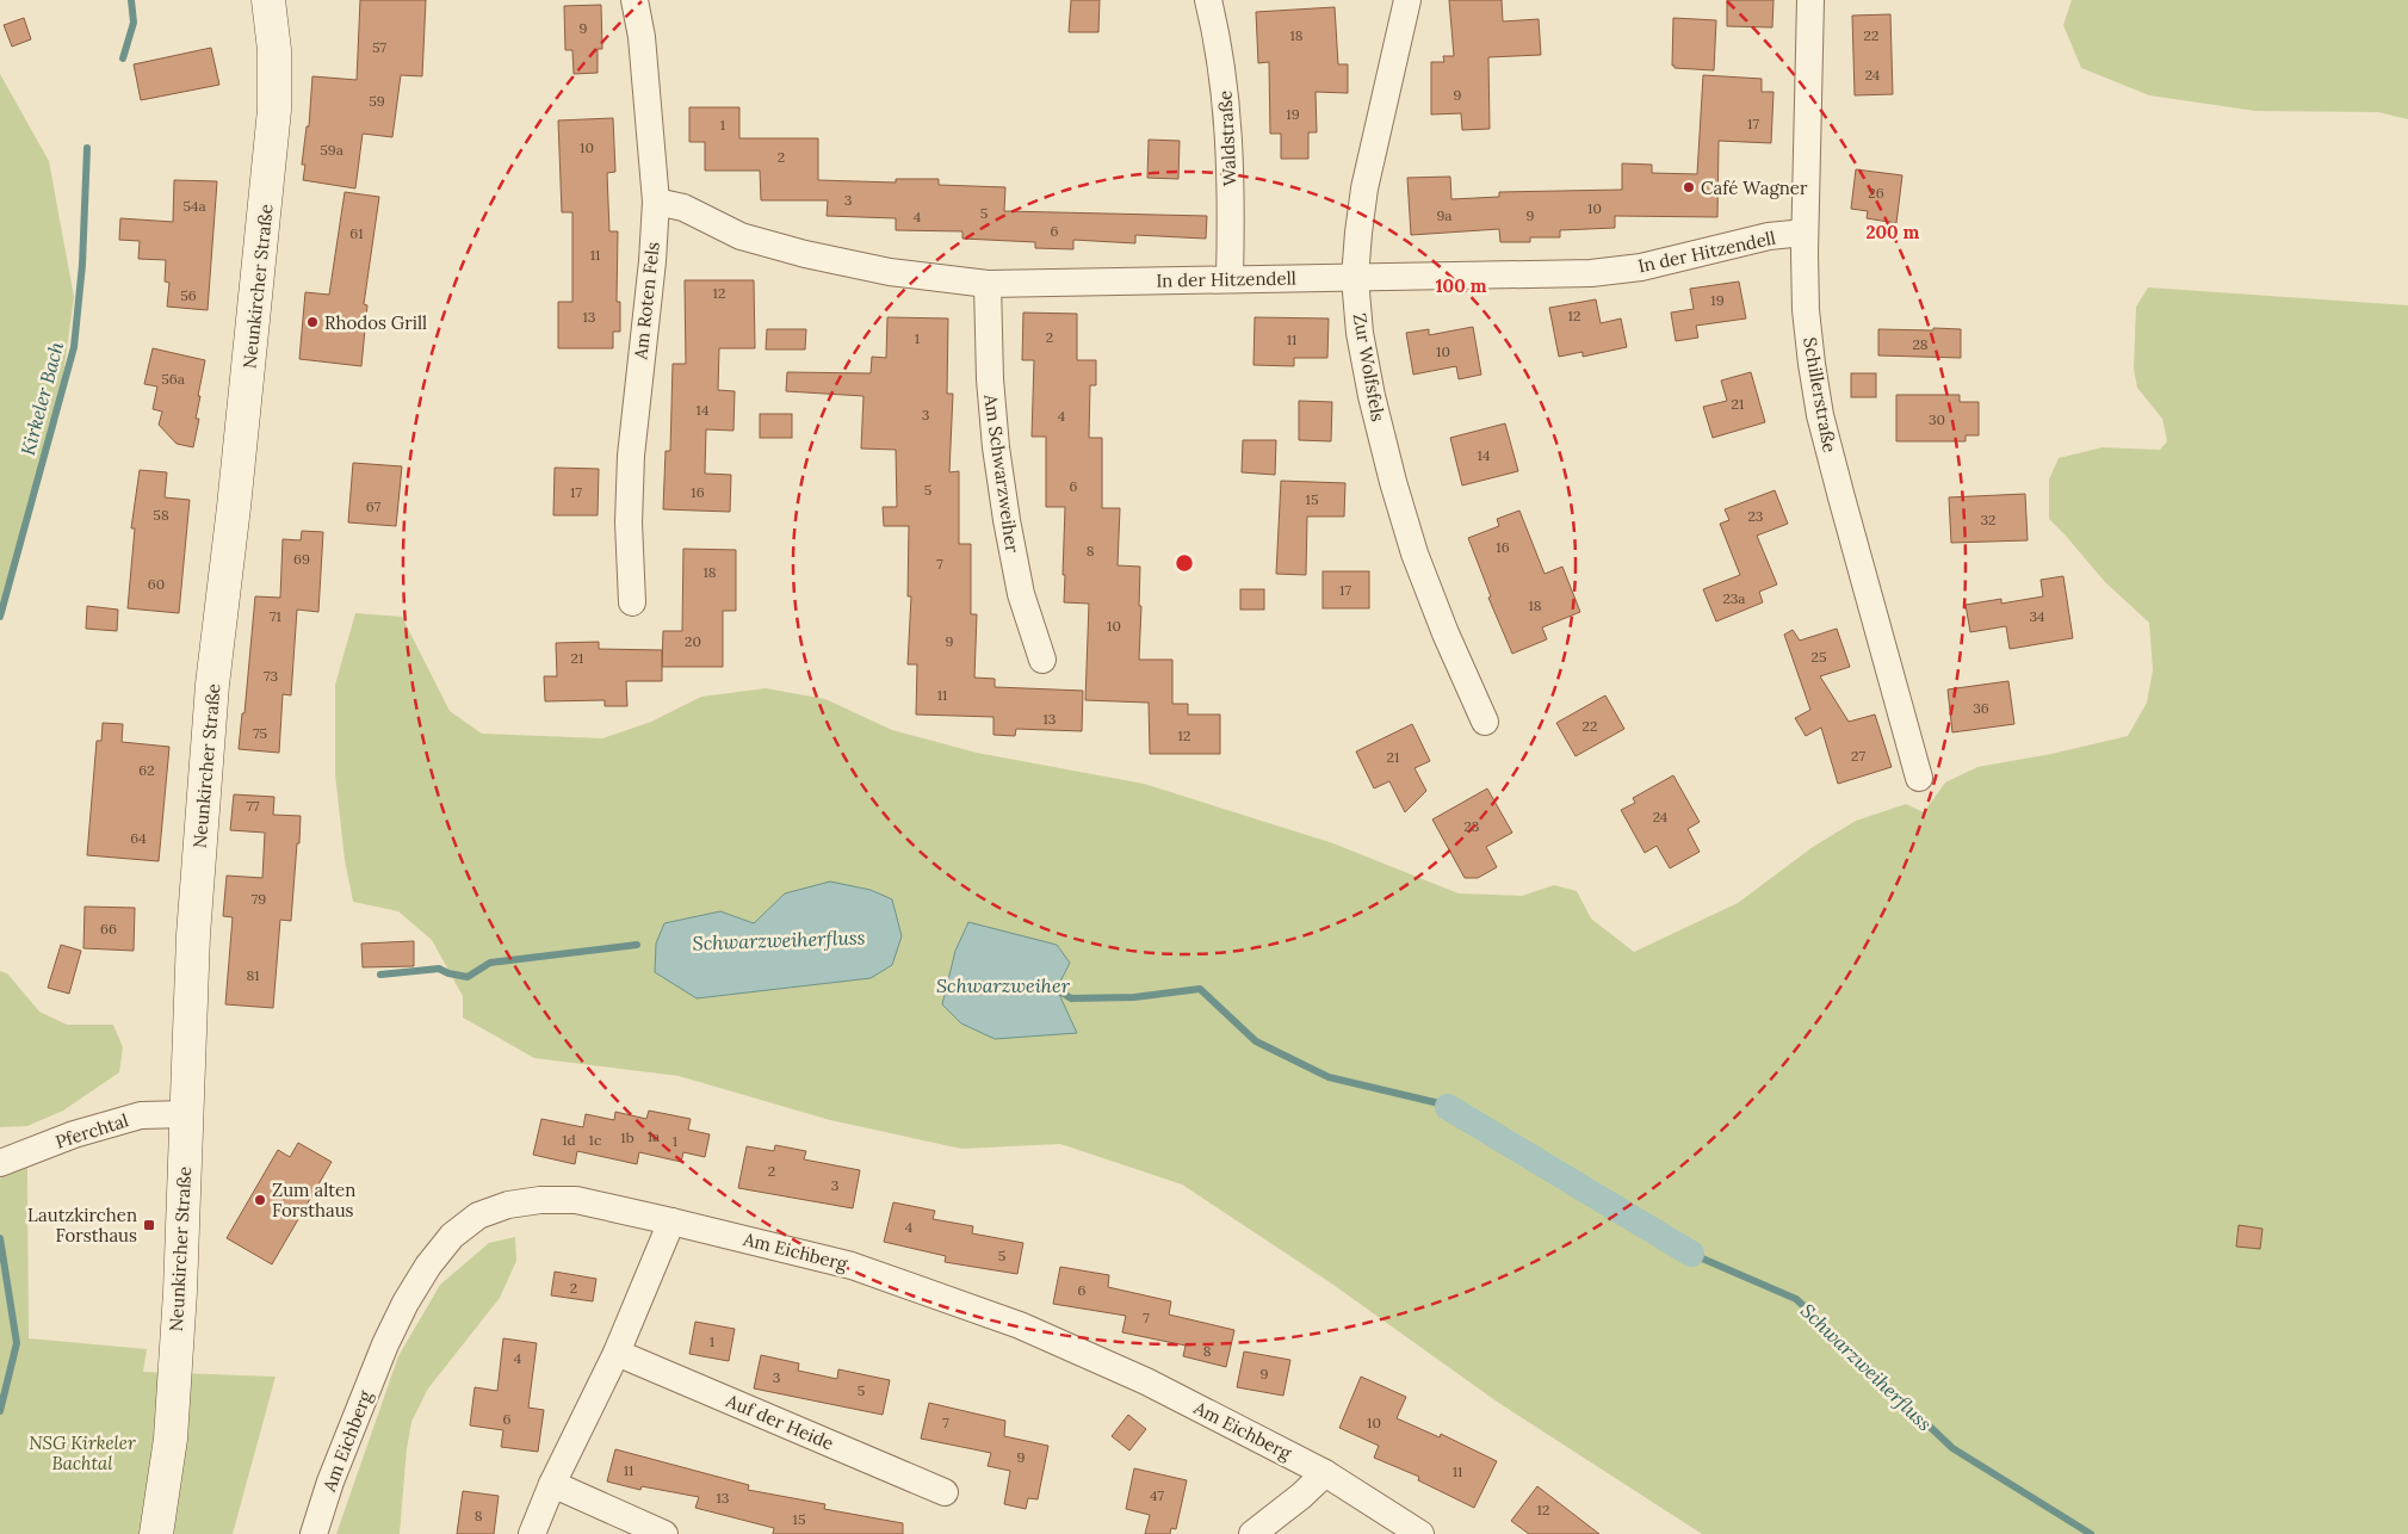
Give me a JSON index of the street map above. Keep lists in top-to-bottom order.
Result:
{
  "streets": {
    "main road": ["Neunkircher Straße"],
    "street": [
      "Waldstraße",
      "In der Hitzendell",
      "Am Roten Fels",
      "Zur Wolfsfels",
      "Schillerstraße",
      "Am Schwarzweiher",
      "Pferchtal",
      "Am Eichberg",
      "Auf der Heide"
    ]
  },
  "crossings": [
    ["Waldstraße", "In der Hitzendell"],
    ["In der Hitzendell", "Am Roten Fels"],
    ["In der Hitzendell", "Zur Wolfsfels"],
    ["In der Hitzendell", "Schillerstraße"],
    ["In der Hitzendell", "Am Schwarzweiher"],
    ["Neunkircher Straße", "Pferchtal"]
  ],
  "water": ["Kirkeler Bach", "Schwarzweiherfluss", "Schwarzweiher"],
  "parks": ["NSG Kirkeler Bachtal"],
  "places": {
    "other": ["Café Wagner", "Rhodos Grill", "Zum alten Forsthaus"],
    "transit": ["Lautzkirchen Forsthaus"]
  },
  "house_numbers": [
    "9",
    "18",
    "22",
    "57",
    "24",
    "9",
    "59",
    "19",
    "17",
    "1",
    "10",
    "59a",
    "2",
    "26",
    "3",
    "54a",
    "10",
    "5",
    "9a",
    "9",
    "4",
    "6",
    "61",
    "11",
    "12",
    "56",
    "19",
    "12",
    "13",
    "2",
    "1",
    "11",
    "28",
    "10",
    "56a",
    "21",
    "14",
    "3",
    "4",
    "30",
    "14",
    "6",
    "5",
    "17",
    "16",
    "15",
    "67",
    "58",
    "23",
    "32",
    "16",
    "8",
    "69",
    "7",
    "18",
    "60",
    "17",
    "23a",
    "18",
    "71",
    "34",
    "10",
    "20",
    "9",
    "25",
    "21",
    "73",
    "11",
    "36",
    "13",
    "22",
    "75",
    "12",
    "27",
    "21",
    "62",
    "77",
    "24",
    "23",
    "64",
    "79",
    "66",
    "81",
    "1a",
    "1b",
    "1d",
    "1c",
    "1",
    "2",
    "3",
    "4",
    "5",
    "2",
    "6",
    "7",
    "1",
    "8",
    "4",
    "9",
    "3",
    "5",
    "6",
    "7",
    "10",
    "9",
    "11",
    "11",
    "47",
    "13",
    "12",
    "8",
    "15"
  ],
  "rings": ["200 m", "100 m"]
}
